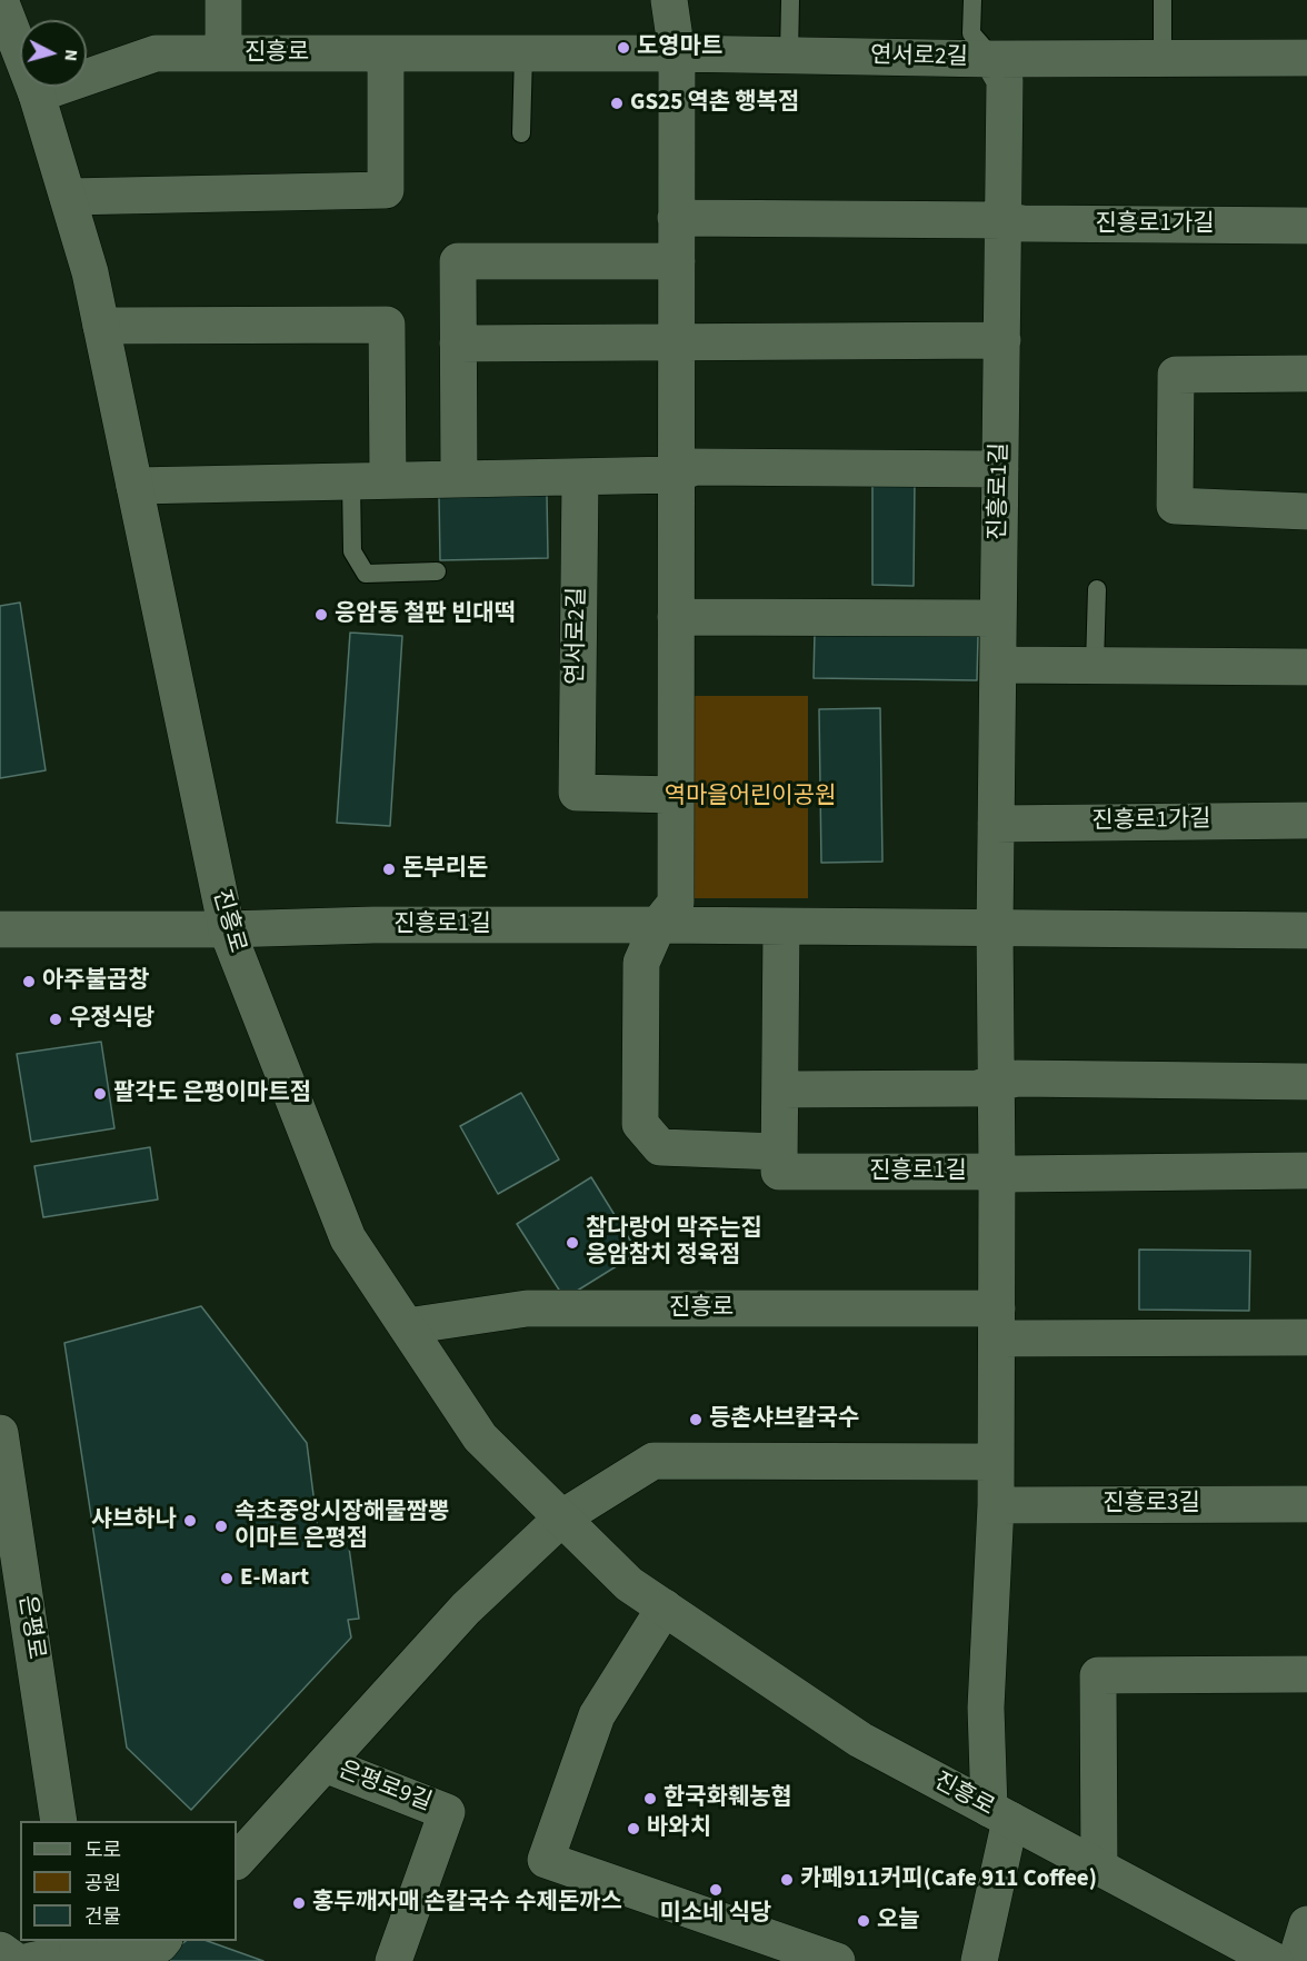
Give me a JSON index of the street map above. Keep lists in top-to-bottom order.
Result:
{
  "streets": {
    "street": [
      "진흥로",
      "연서로2길",
      "진흥로1가길",
      "진흥로1길",
      "진흥로3길",
      "은평로",
      "은평로9길"
    ]
  },
  "crossings": [
    ["진흥로", "연서로2길"],
    ["진흥로", "진흥로1길"],
    ["연서로2길", "진흥로1길"],
    ["진흥로1가길", "진흥로1길"]
  ],
  "parks": ["역마을어린이공원"],
  "places": [
    "도영마트",
    "GS25 역촌 행복점",
    "응암동 철판 빈대떡",
    "돈부리돈",
    "아주불곱창",
    "우정식당",
    "팔각도 은평이마트점",
    "참다랑어 막주는집 응암참치 정육점",
    "등촌샤브칼국수",
    "샤브하나",
    "속초중앙시장해물짬뽕 이마트 은평점",
    "E-Mart",
    "한국화훼농협",
    "바와치",
    "카페911커피(Cafe 911 Coffee)",
    "미소네 식당",
    "홍두깨자매 손칼국수 수제돈까스",
    "오늘"
  ],
  "legend": ["도로", "공원", "건물"],
  "north": "right"
}
